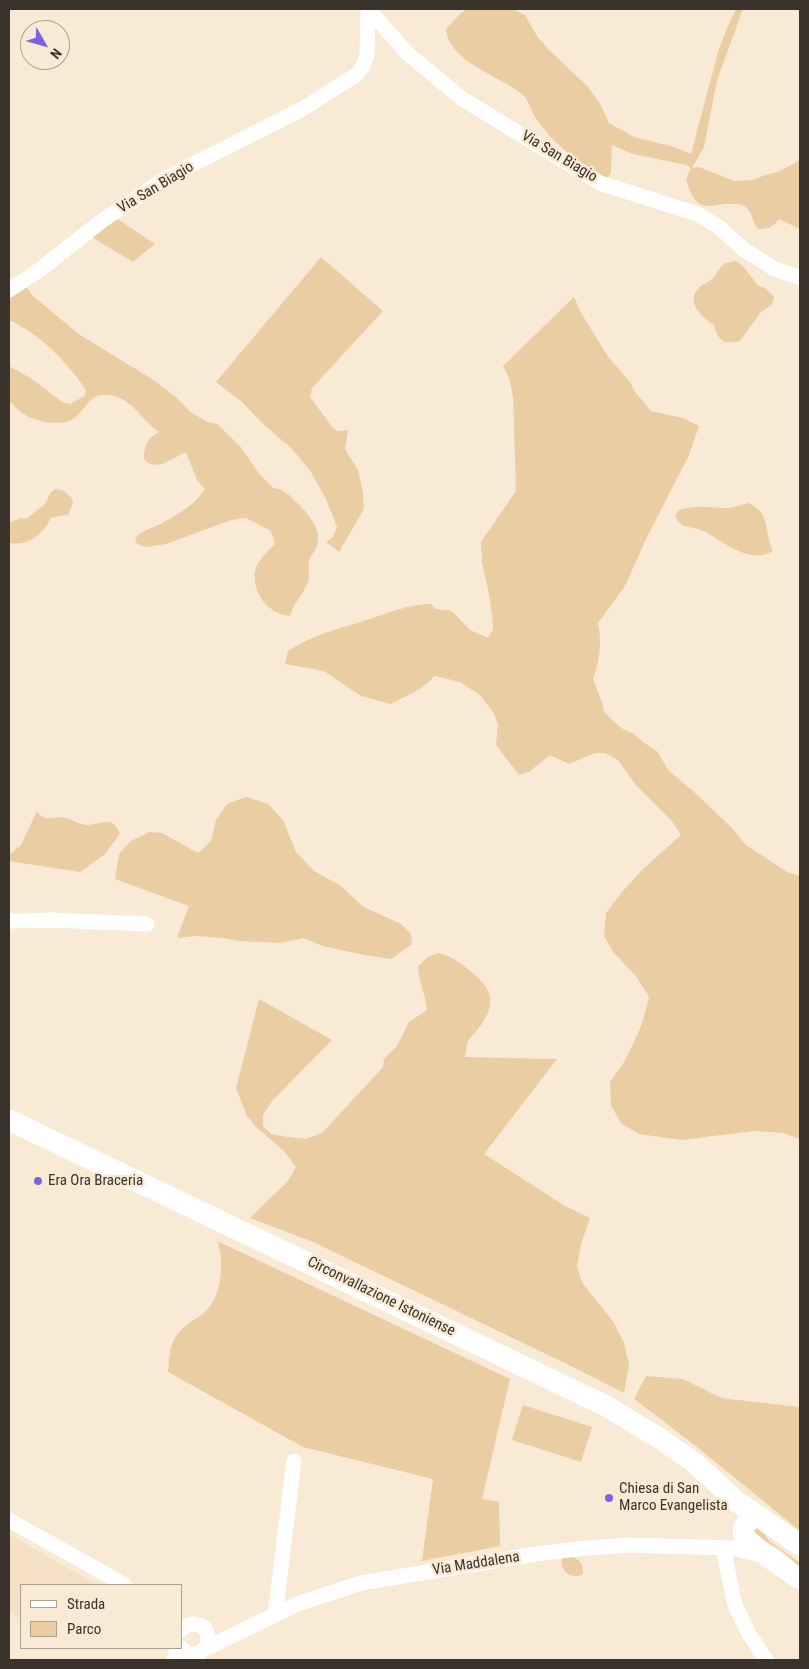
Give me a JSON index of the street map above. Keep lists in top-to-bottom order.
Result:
{
  "streets": {
    "main road": ["Circonvallazione Istoniense"],
    "street": ["Via San Biagio", "Via Maddalena"]
  },
  "crossings": [
    ["Circonvallazione Istoniense", "Via Maddalena"]
  ],
  "places": ["Era Ora Braceria", "Chiesa di San Marco Evangelista"],
  "legend": ["Strada", "Parco"],
  "north": "bottom right"
}
